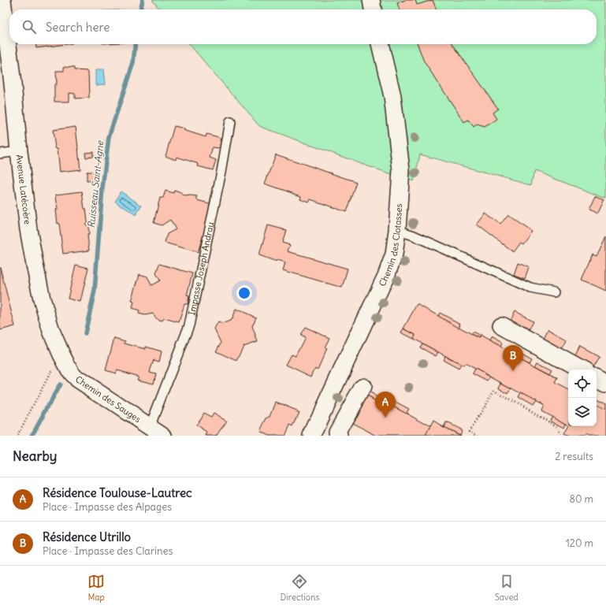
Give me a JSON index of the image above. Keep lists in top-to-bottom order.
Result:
{
  "streets": {
    "street": ["Avenue Latécoère", "Chemin des Clotasses", "Chemin des Sauges"],
    "lane": ["Impasse Joseph Andrau"]
  },
  "crossings": [
    ["Avenue Latécoère", "Chemin des Sauges"],
    ["Impasse Joseph Andrau", "Chemin des Sauges"]
  ],
  "water": ["Ruisseau Saint-Agne"],
  "page": {
    "search": "Search here",
    "pins": ["B", "A"],
    "heading": ["Nearby", "2 results"],
    "list": [
      {
        "mark": "A",
        "name": "Résidence Toulouse-Lautrec",
        "note": "Place · Impasse des Alpages",
        "value": "80 m"
      },
      {
        "mark": "B",
        "name": "Résidence Utrillo",
        "note": "Place · Impasse des Clarines",
        "value": "120 m"
      }
    ],
    "nav": ["Map", "Directions", "Saved"]
  }
}
